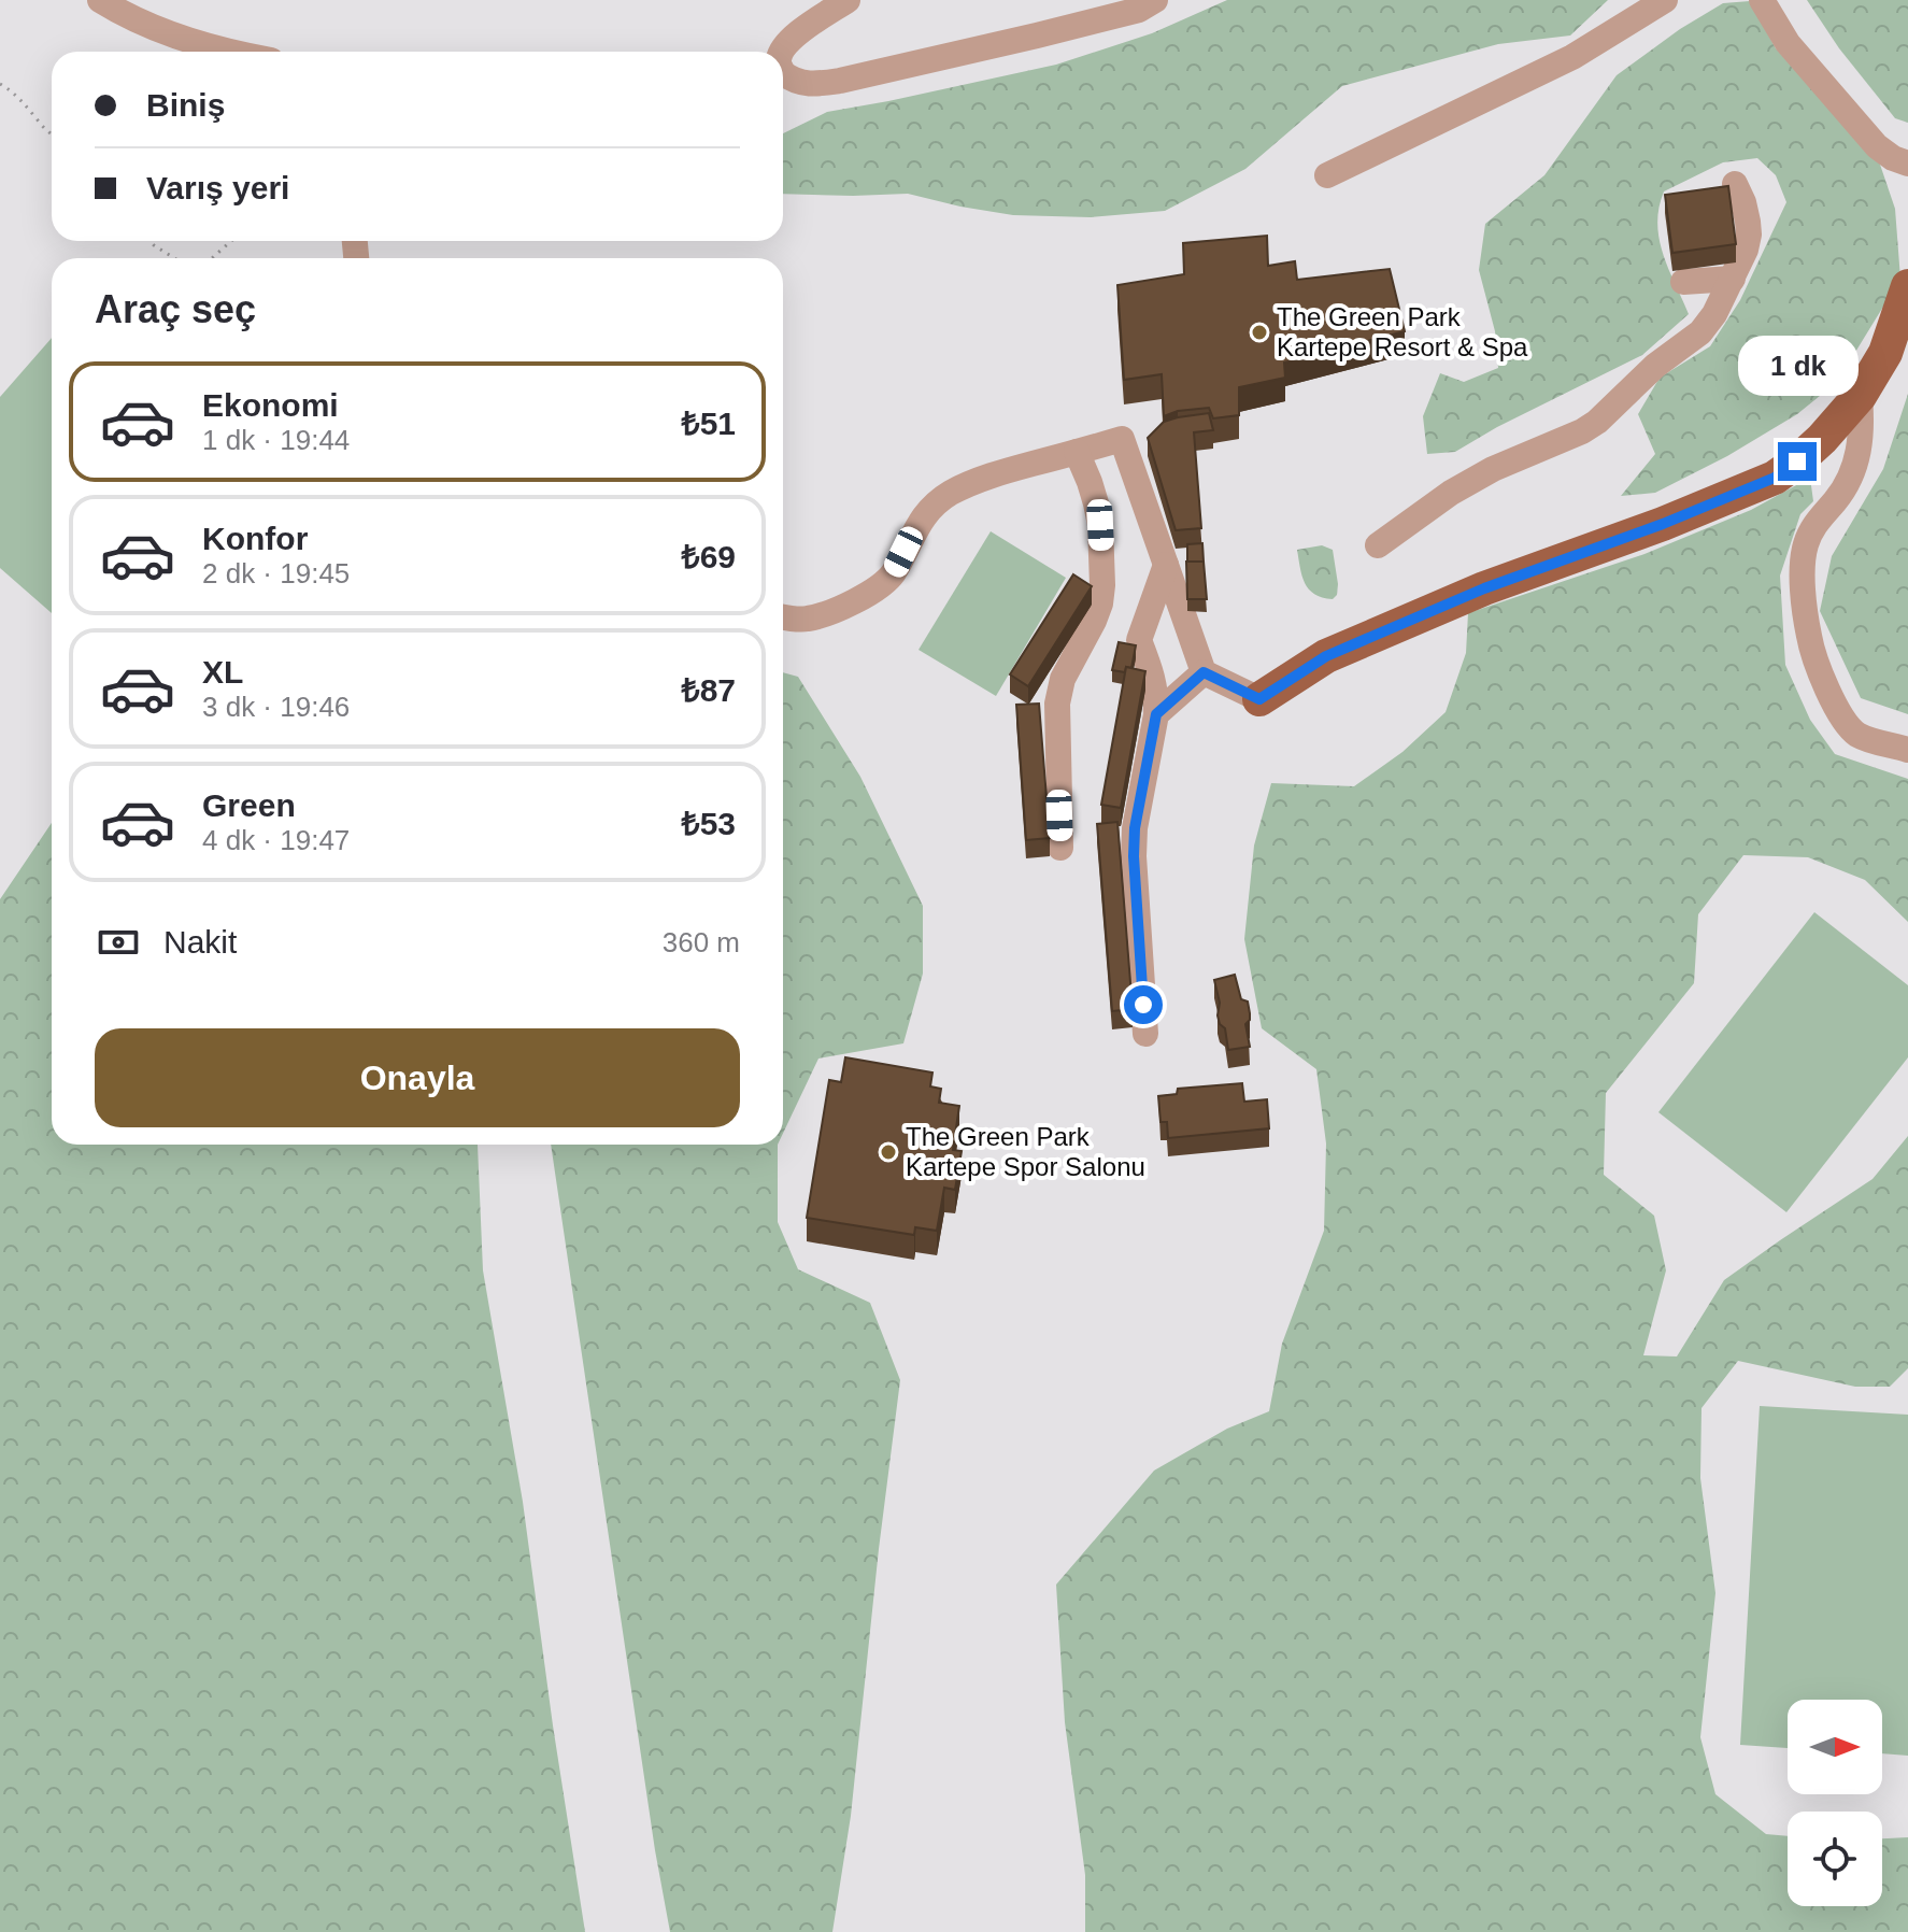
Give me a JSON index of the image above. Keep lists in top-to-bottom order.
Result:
{
  "places": ["The Green Park Kartepe Resort & Spa", "The Green Park Kartepe Spor Salonu"],
  "north": "right",
  "page": {
    "banner": ["Biniş", "Varış yeri"],
    "heading": "Araç seç",
    "bubble": "1 dk",
    "list": [
      {
        "name": "Ekonomi",
        "note": "1 dk · 19:44",
        "value": "₺51"
      },
      {
        "name": "Konfor",
        "note": "2 dk · 19:45",
        "value": "₺69"
      },
      {
        "name": "XL",
        "note": "3 dk · 19:46",
        "value": "₺87"
      },
      {
        "name": "Green",
        "note": "4 dk · 19:47",
        "value": "₺53"
      }
    ],
    "pay": ["Nakit", "360 m"],
    "buttons": "Onayla"
  }
}
